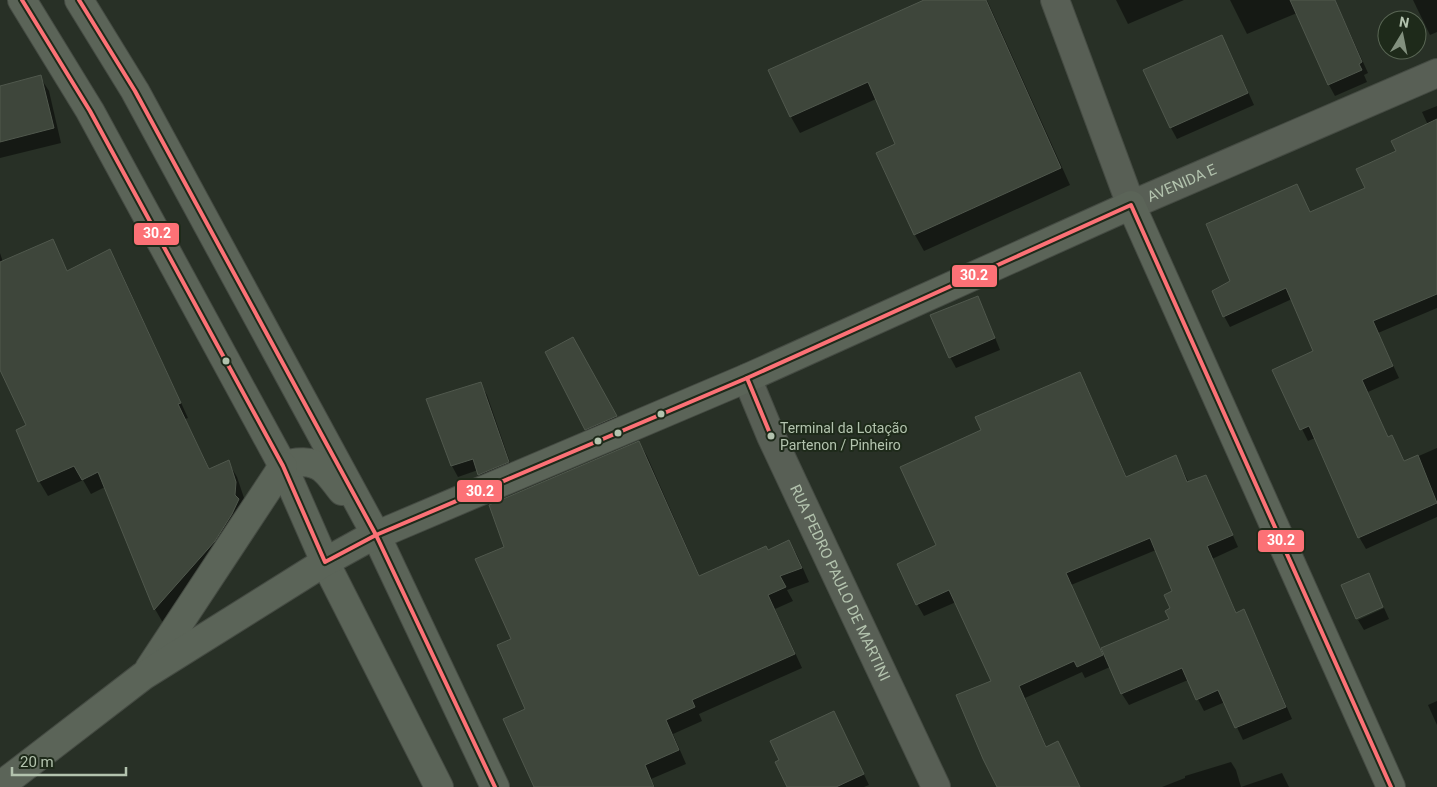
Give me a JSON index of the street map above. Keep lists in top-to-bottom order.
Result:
{
  "streets": {
    "main road": ["AVENIDA E"],
    "street": ["RUA PEDRO PAULO DE MARTINI"]
  },
  "crossings": [
    ["AVENIDA E", "RUA PEDRO PAULO DE MARTINI"]
  ],
  "places": ["Terminal da Lotação Partenon / Pinheiro"],
  "lines": ["transit line 30.2"],
  "scale_bar": "20 m",
  "north": "top"
}
